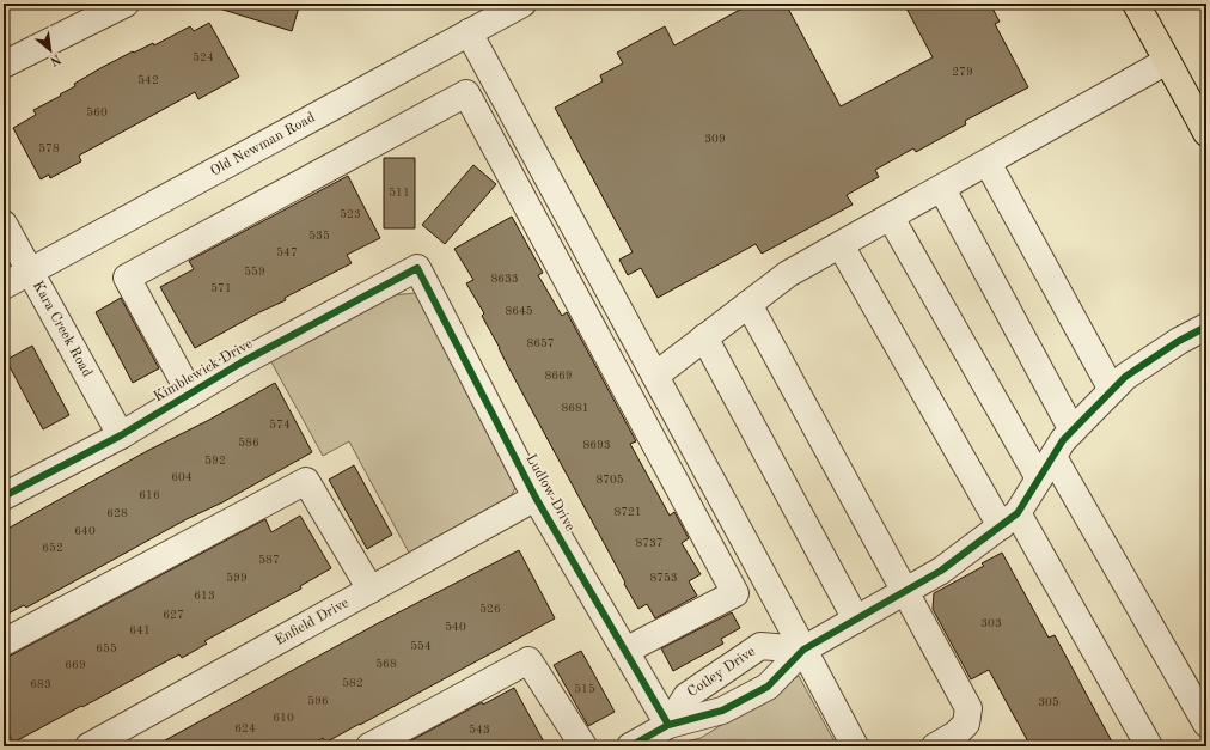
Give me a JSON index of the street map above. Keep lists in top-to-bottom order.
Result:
{
  "streets": {
    "street": [
      "Old Newman Road",
      "Kara Creek Road",
      "Kimblewick Drive",
      "Ludlow Drive",
      "Enfield Drive",
      "Cotley Drive"
    ]
  },
  "crossings": [
    ["Old Newman Road", "Kara Creek Road"],
    ["Kara Creek Road", "Kimblewick Drive"],
    ["Kimblewick Drive", "Ludlow Drive"],
    ["Ludlow Drive", "Enfield Drive"],
    ["Ludlow Drive", "Cotley Drive"]
  ],
  "house_numbers": [
    "524",
    "279",
    "542",
    "560",
    "309",
    "578",
    "511",
    "523",
    "535",
    "547",
    "559",
    "8633",
    "571",
    "8645",
    "8657",
    "8669",
    "8681",
    "574",
    "586",
    "8693",
    "592",
    "604",
    "8705",
    "616",
    "8721",
    "628",
    "640",
    "8737",
    "652",
    "587",
    "599",
    "8753",
    "613",
    "526",
    "627",
    "303",
    "540",
    "641",
    "554",
    "655",
    "568",
    "669",
    "582",
    "683",
    "515",
    "596",
    "305",
    "610",
    "624",
    "543"
  ],
  "north": "bottom right"
}
